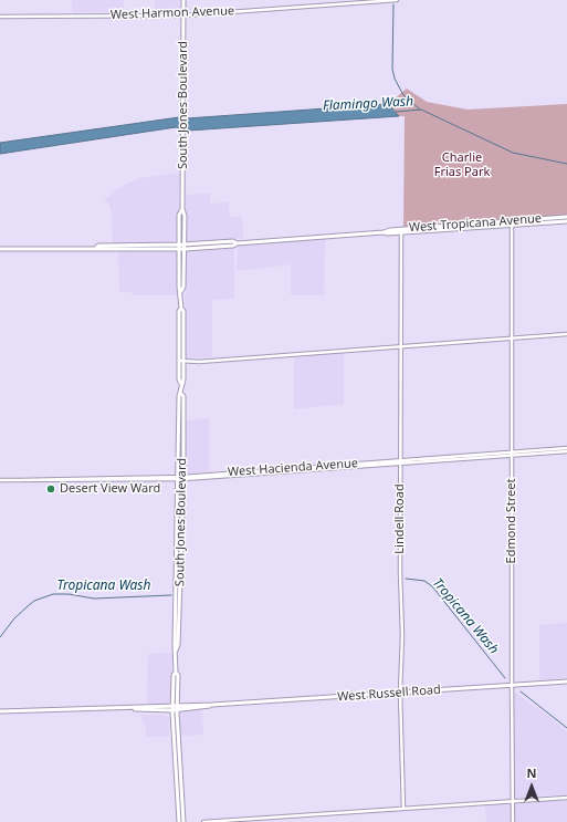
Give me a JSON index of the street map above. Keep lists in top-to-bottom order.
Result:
{
  "streets": {
    "main road": ["South Jones Boulevard", "West Tropicana Avenue", "West Russell Road"],
    "street": [
      "West Harmon Avenue",
      "West Hacienda Avenue",
      "Lindell Road",
      "Edmond Street"
    ]
  },
  "crossings": [
    ["West Harmon Avenue", "South Jones Boulevard"],
    ["South Jones Boulevard", "West Tropicana Avenue"],
    ["South Jones Boulevard", "West Hacienda Avenue"],
    ["South Jones Boulevard", "West Russell Road"],
    ["West Tropicana Avenue", "Lindell Road"],
    ["West Tropicana Avenue", "Edmond Street"],
    ["West Hacienda Avenue", "Lindell Road"],
    ["West Hacienda Avenue", "Edmond Street"],
    ["Lindell Road", "West Russell Road"],
    ["Edmond Street", "West Russell Road"]
  ],
  "water": ["Flamingo Wash", "Tropicana Wash"],
  "parks": ["Charlie Frias Park"],
  "places": ["Desert View Ward"],
  "north": "top"
}
